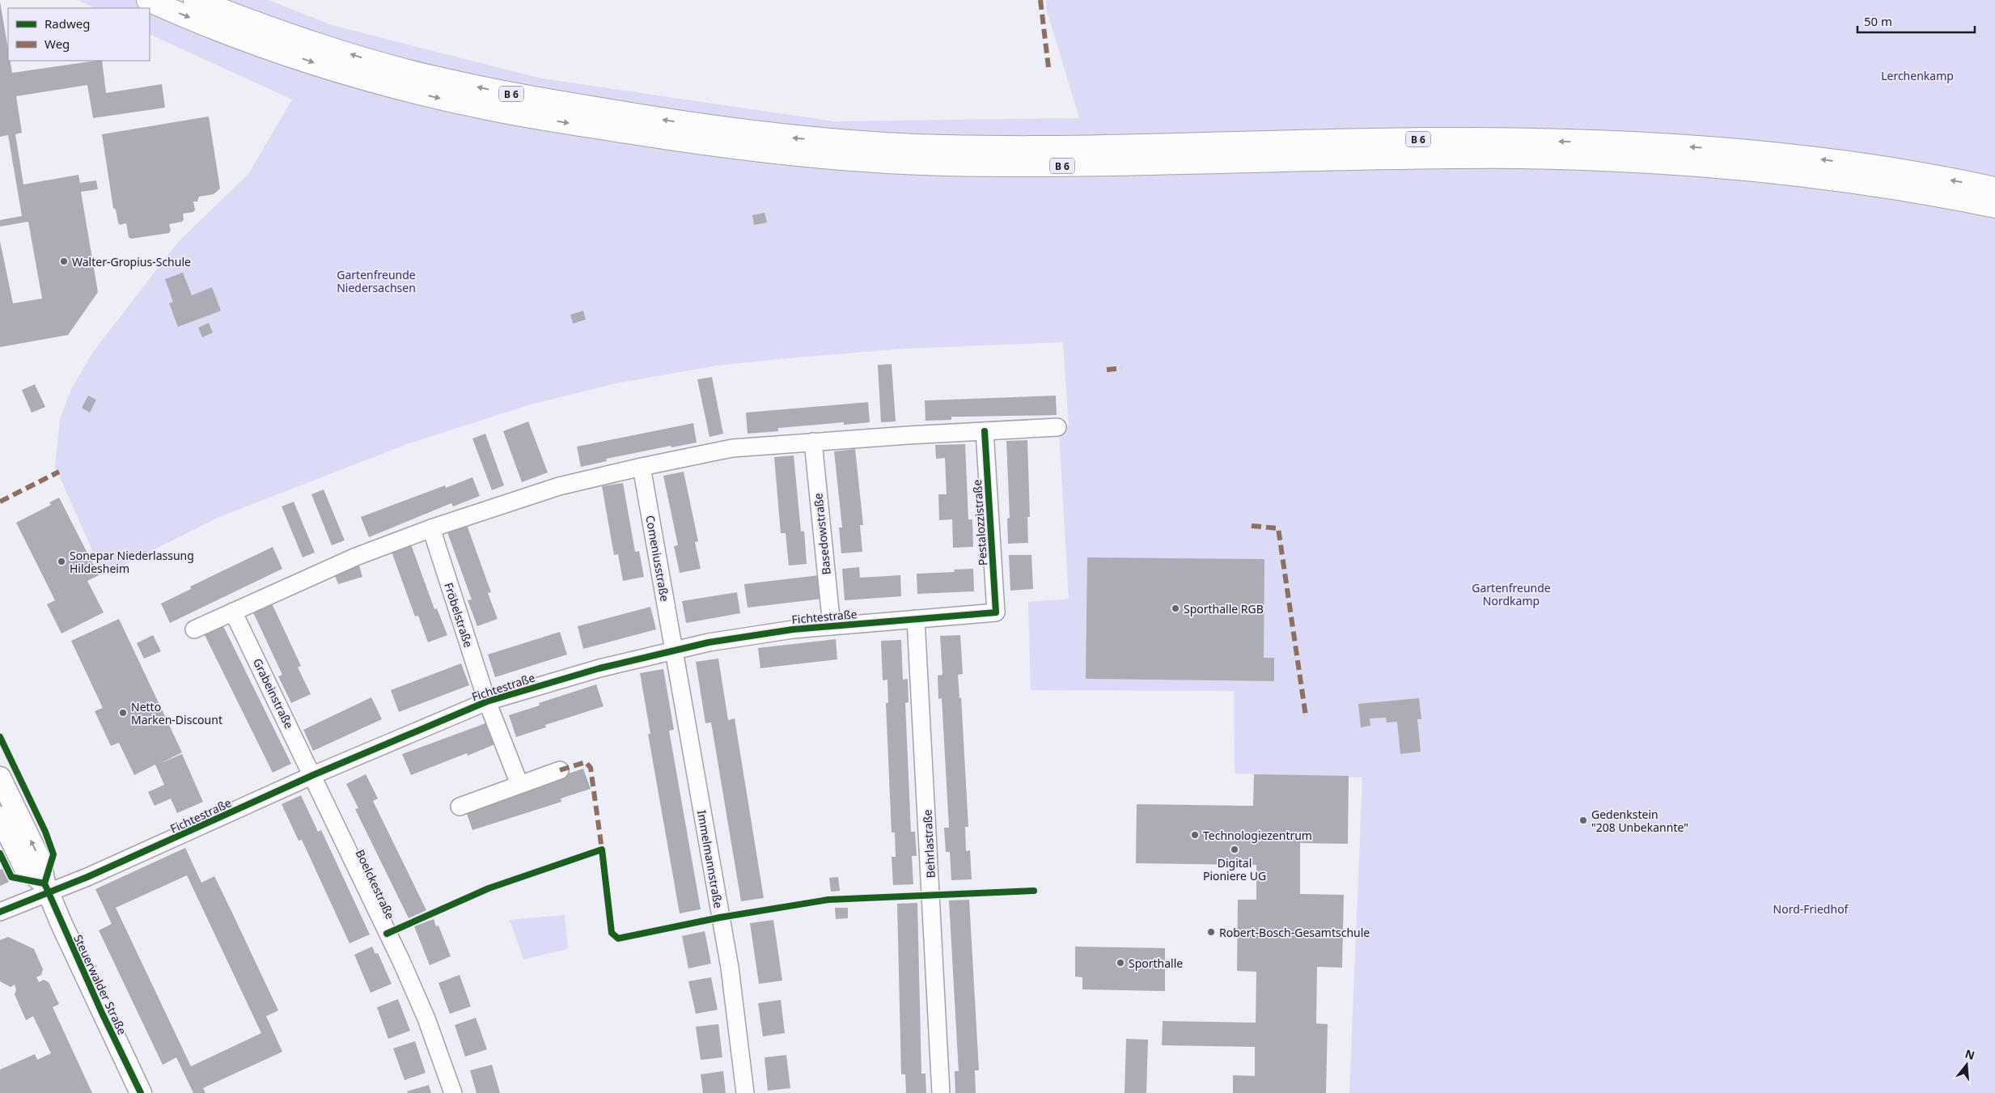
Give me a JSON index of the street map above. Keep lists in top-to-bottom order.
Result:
{
  "streets": {
    "highway": ["B 6"],
    "street": [
      "Pestalozzistraße",
      "Basedowstraße",
      "Comeniusstraße",
      "Fröbelstraße",
      "Fichtestraße",
      "Grabeinstraße",
      "Behrlastraße",
      "Immelmannstraße",
      "Boelckestraße",
      "Steuerwalder Straße"
    ]
  },
  "crossings": [
    ["Pestalozzistraße", "Fichtestraße"],
    ["Basedowstraße", "Fichtestraße"],
    ["Comeniusstraße", "Fichtestraße"],
    ["Comeniusstraße", "Immelmannstraße"],
    ["Fröbelstraße", "Fichtestraße"],
    ["Fichtestraße", "Grabeinstraße"],
    ["Fichtestraße", "Behrlastraße"],
    ["Fichtestraße", "Immelmannstraße"],
    ["Fichtestraße", "Boelckestraße"],
    ["Fichtestraße", "Steuerwalder Straße"],
    ["Grabeinstraße", "Boelckestraße"]
  ],
  "parks": [
    "Lerchenkamp",
    "Gartenfreunde Niedersachsen",
    "Gartenfreunde Nordkamp",
    "Nord-Friedhof"
  ],
  "places": [
    "Walter-Gropius-Schule",
    "Sonepar Niederlassung Hildesheim",
    "Sporthalle RGB",
    "Netto Marken-Discount",
    "Gedenkstein \"208 Unbekannte\"",
    "Technologiezentrum",
    "Digital Pioniere UG",
    "Robert-Bosch-Gesamtschule",
    "Sporthalle"
  ],
  "legend": ["Radweg", "Weg"],
  "scale_bar": "50 m",
  "north": "top"
}
